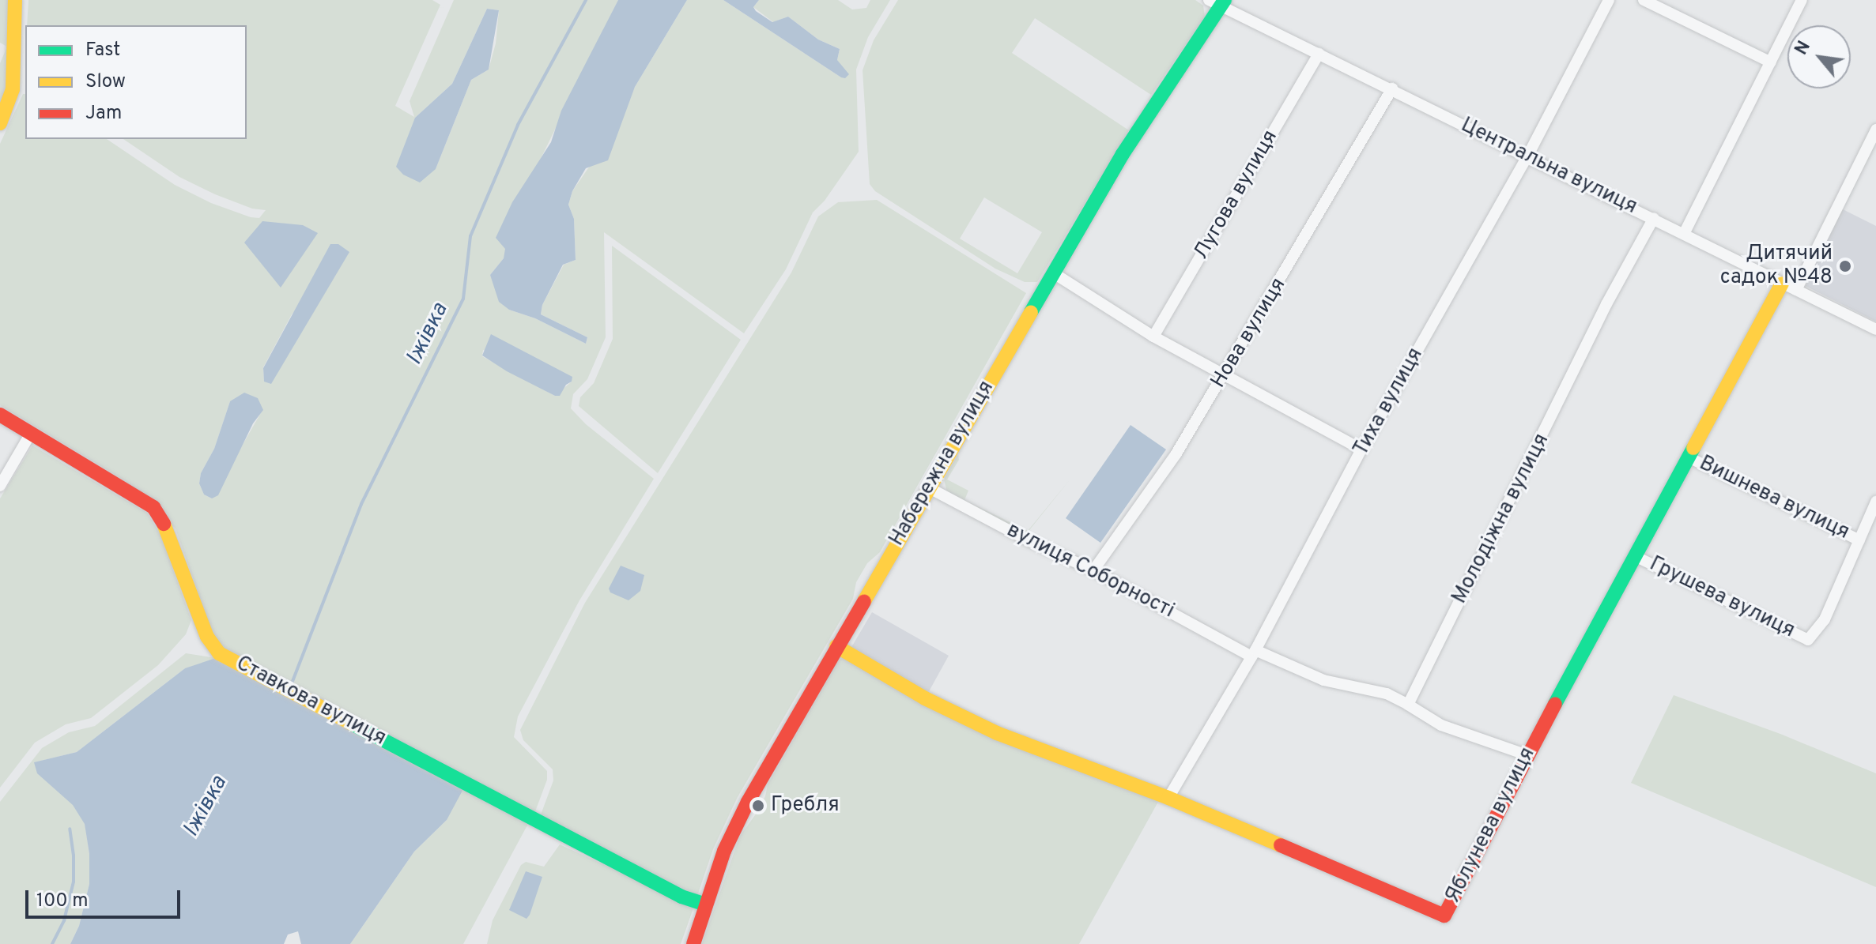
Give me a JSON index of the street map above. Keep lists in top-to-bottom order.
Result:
{
  "streets": {
    "street": [
      "Центральна вулиця",
      "Лугова вулиця",
      "Нова вулиця",
      "Тиха вулиця",
      "Набережна вулиця",
      "Вишнева вулиця",
      "Молодіжна вулиця",
      "вулиця Соборності",
      "Грушева вулиця",
      "Ставкова вулиця",
      "Яблунева вулиця"
    ]
  },
  "crossings": [
    ["Центральна вулиця", "Лугова вулиця"],
    ["Центральна вулиця", "Нова вулиця"],
    ["Центральна вулиця", "Тиха вулиця"],
    ["Центральна вулиця", "Набережна вулиця"],
    ["Центральна вулиця", "Молодіжна вулиця"],
    ["Центральна вулиця", "Яблунева вулиця"],
    ["Нова вулиця", "вулиця Соборності"],
    ["Тиха вулиця", "вулиця Соборності"],
    ["Тиха вулиця", "Яблунева вулиця"],
    ["Набережна вулиця", "вулиця Соборності"],
    ["Набережна вулиця", "Ставкова вулиця"],
    ["Набережна вулиця", "Яблунева вулиця"],
    ["Вишнева вулиця", "Грушева вулиця"],
    ["Вишнева вулиця", "Яблунева вулиця"],
    ["Грушева вулиця", "Яблунева вулиця"]
  ],
  "water": ["Іжівка"],
  "places": ["Дитячий садок №48", "Гребля"],
  "legend": ["Fast", "Slow", "Jam"],
  "scale_bar": "100 m",
  "north": "top left"
}
